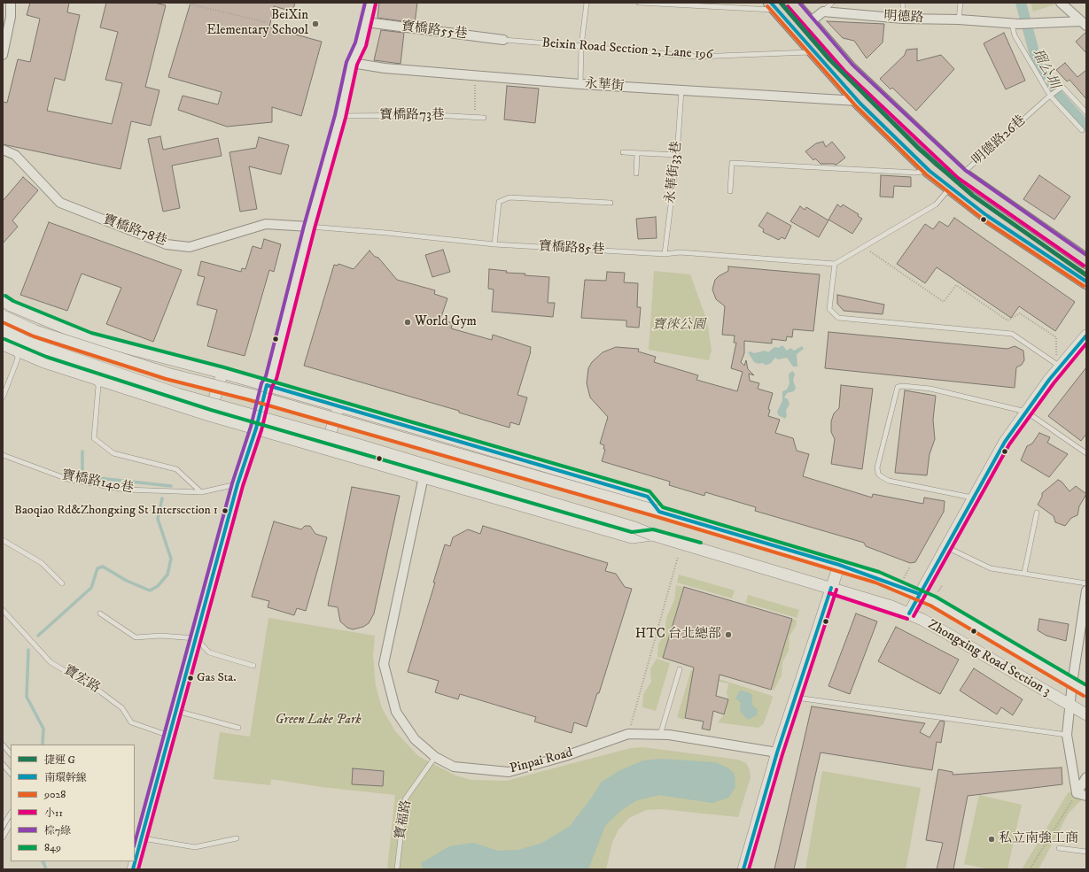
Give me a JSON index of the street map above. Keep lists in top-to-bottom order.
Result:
{
  "streets": {
    "street": [
      "明德路",
      "寶橋路55巷",
      "永華街",
      "寶橋路78巷",
      "Zhongxing Road Section 3",
      "Pinpai Road"
    ],
    "lane": [
      "Beixin Road Section 2, Lane 196",
      "寶橋路73巷",
      "明德路26巷",
      "永華街33巷",
      "寶橋路85巷",
      "寶橋路140巷",
      "寶宏路",
      "寶福路"
    ]
  },
  "crossings": [
    ["寶橋路55巷", "Beixin Road Section 2, Lane 196"],
    ["永華街", "永華街33巷"],
    ["明德路26巷", "寶橋路85巷"],
    ["永華街33巷", "寶橋路85巷"],
    ["寶橋路78巷", "寶橋路85巷"],
    ["Zhongxing Road Section 3", "Pinpai Road"],
    ["Pinpai Road", "寶福路"]
  ],
  "water": ["瑠公圳"],
  "parks": ["寶徠公園", "Green Lake Park"],
  "places": [
    "BeiXin Elementary School",
    "World Gym",
    "Baoqiao Rd&Zhongxing St Intersection 1",
    "HTC 台北總部",
    "Gas Sta.",
    "私立南強工商"
  ],
  "lines": [
    "metro line G",
    "transit line 南環幹線",
    "transit line 棕7綠",
    "transit line 小11",
    "transit line 9028",
    "transit line 849"
  ],
  "legend": [
    "捷運 G",
    "南環幹線",
    "9028",
    "小11",
    "棕7綠",
    "849"
  ]
}
